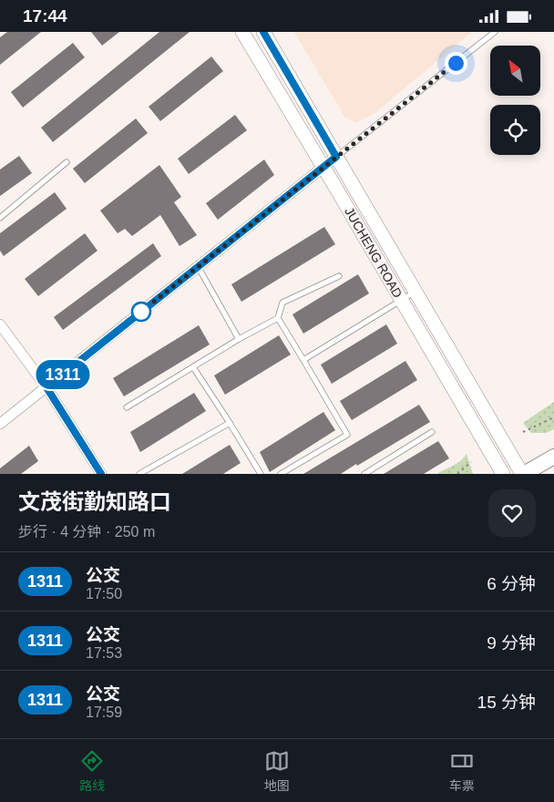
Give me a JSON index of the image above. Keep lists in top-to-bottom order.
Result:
{
  "streets": {
    "street": ["JUCHENG ROAD"]
  },
  "lines": ["bus line 1311"],
  "north": "top left",
  "page": {
    "status": "17:44",
    "on_map": "1311",
    "heading": ["文茂街勤知路口", "步行 · 4 分钟 · 250 m"],
    "list": [
      {
        "mark": "1311",
        "name": "公交",
        "note": "17:50",
        "value": "6 分钟"
      },
      {
        "mark": "1311",
        "name": "公交",
        "note": "17:53",
        "value": "9 分钟"
      },
      {
        "mark": "1311",
        "name": "公交",
        "note": "17:59",
        "value": "15 分钟"
      }
    ],
    "tabs": ["路线", "地图", "车票"]
  }
}
